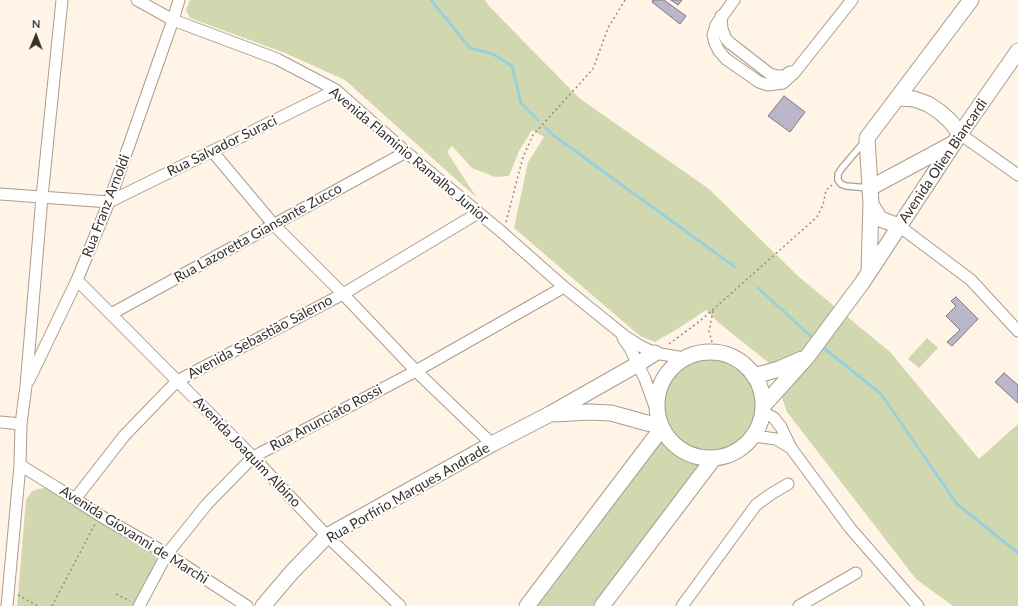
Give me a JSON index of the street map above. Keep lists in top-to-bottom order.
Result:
{
  "streets": {
    "street": [
      "Rua Salvador Suraci",
      "Avenida Flaminio Ramalho Junior",
      "Avenida Olien Biancardi",
      "Rua Franz Arnoldi",
      "Rua Lazoretta Giansante Zucco",
      "Avenida Sebastião Salerno",
      "Rua Anunciato Rossi",
      "Avenida Joaquim Albino",
      "Rua Porfírio Marques Andrade",
      "Avenida Giovanni de Marchi"
    ]
  },
  "crossings": [
    ["Rua Salvador Suraci", "Avenida Flaminio Ramalho Junior"],
    ["Rua Salvador Suraci", "Rua Franz Arnoldi"],
    ["Avenida Flaminio Ramalho Junior", "Avenida Olien Biancardi"],
    ["Avenida Flaminio Ramalho Junior", "Rua Franz Arnoldi"],
    ["Avenida Flaminio Ramalho Junior", "Rua Lazoretta Giansante Zucco"],
    ["Avenida Flaminio Ramalho Junior", "Avenida Sebastião Salerno"],
    ["Avenida Flaminio Ramalho Junior", "Rua Anunciato Rossi"],
    ["Avenida Flaminio Ramalho Junior", "Rua Porfírio Marques Andrade"],
    ["Avenida Olien Biancardi", "Rua Porfírio Marques Andrade"],
    ["Rua Franz Arnoldi", "Avenida Joaquim Albino"],
    ["Rua Lazoretta Giansante Zucco", "Avenida Joaquim Albino"],
    ["Avenida Sebastião Salerno", "Avenida Joaquim Albino"],
    ["Avenida Sebastião Salerno", "Avenida Giovanni de Marchi"],
    ["Rua Anunciato Rossi", "Avenida Joaquim Albino"],
    ["Rua Anunciato Rossi", "Avenida Giovanni de Marchi"],
    ["Avenida Joaquim Albino", "Rua Porfírio Marques Andrade"]
  ],
  "north": "top"
}
